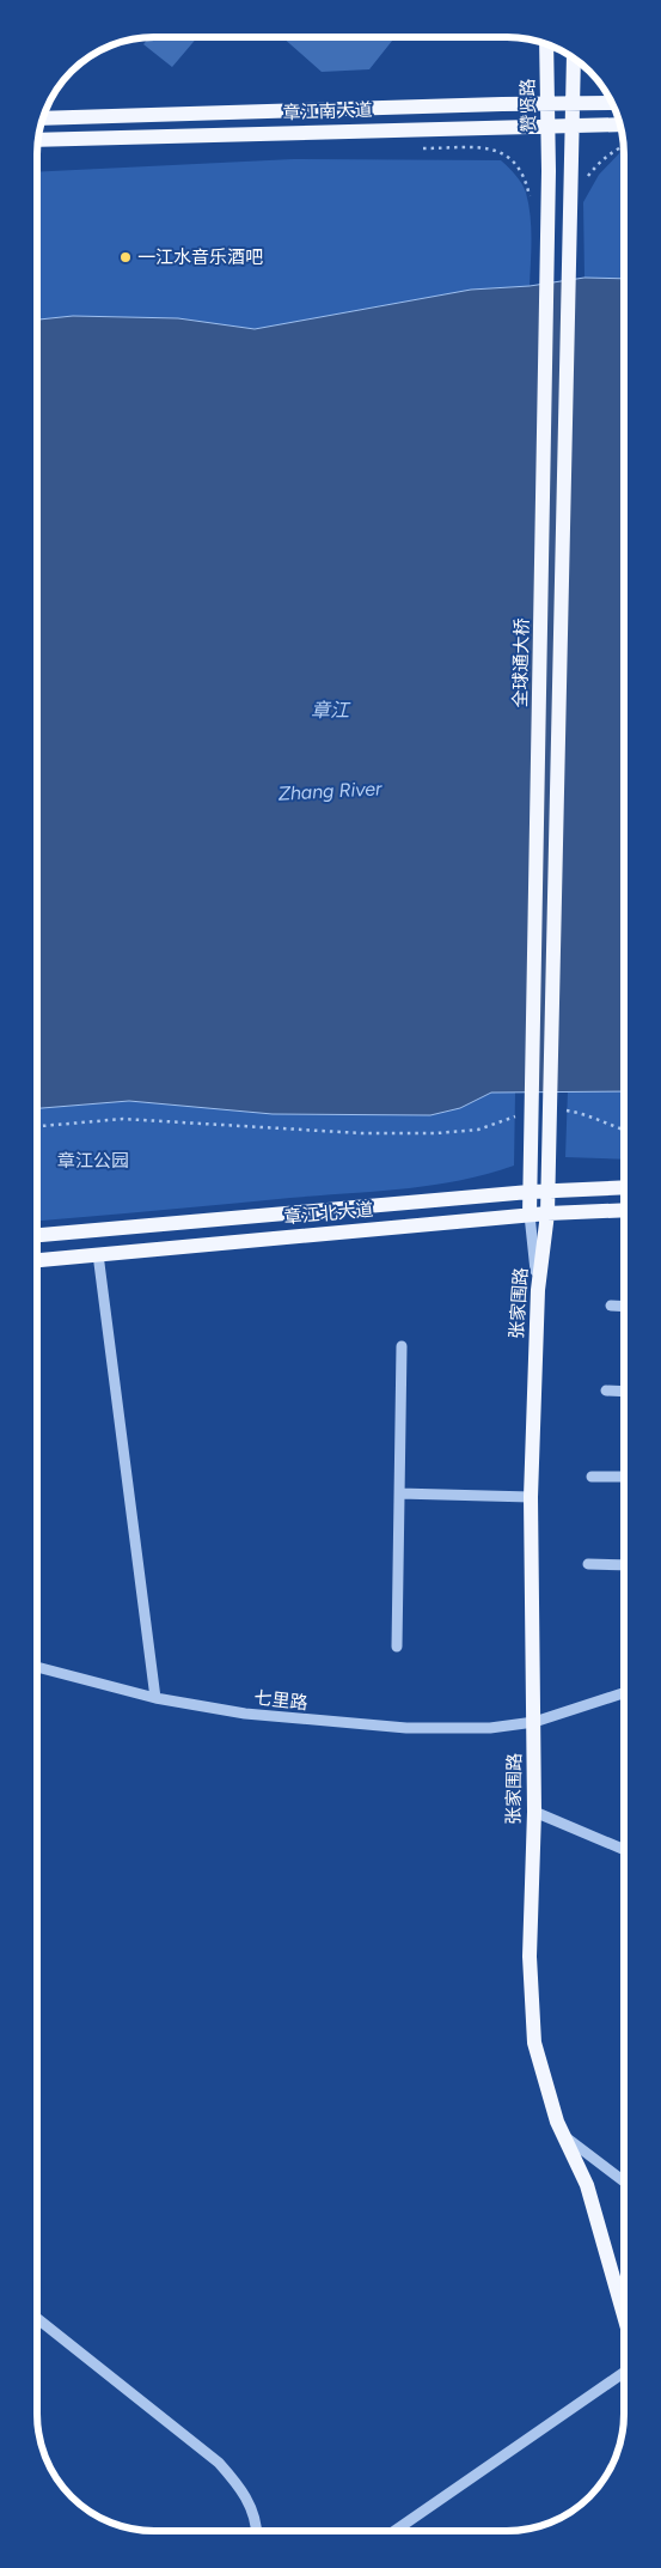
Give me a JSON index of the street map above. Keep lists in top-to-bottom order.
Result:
{
  "streets": {
    "main road": [
      "赞贤路",
      "章江南大道",
      "全球通大桥",
      "章江北大道",
      "张家围路"
    ],
    "street": ["七里路"]
  },
  "crossings": [
    ["赞贤路", "章江南大道"],
    ["赞贤路", "全球通大桥"],
    ["章江南大道", "全球通大桥"],
    ["全球通大桥", "章江北大道"],
    ["全球通大桥", "张家围路"],
    ["章江北大道", "张家围路"],
    ["张家围路", "七里路"]
  ],
  "water": ["章江", "Zhang River"],
  "parks": ["章江公园"],
  "places": ["一江水音乐酒吧"]
}
